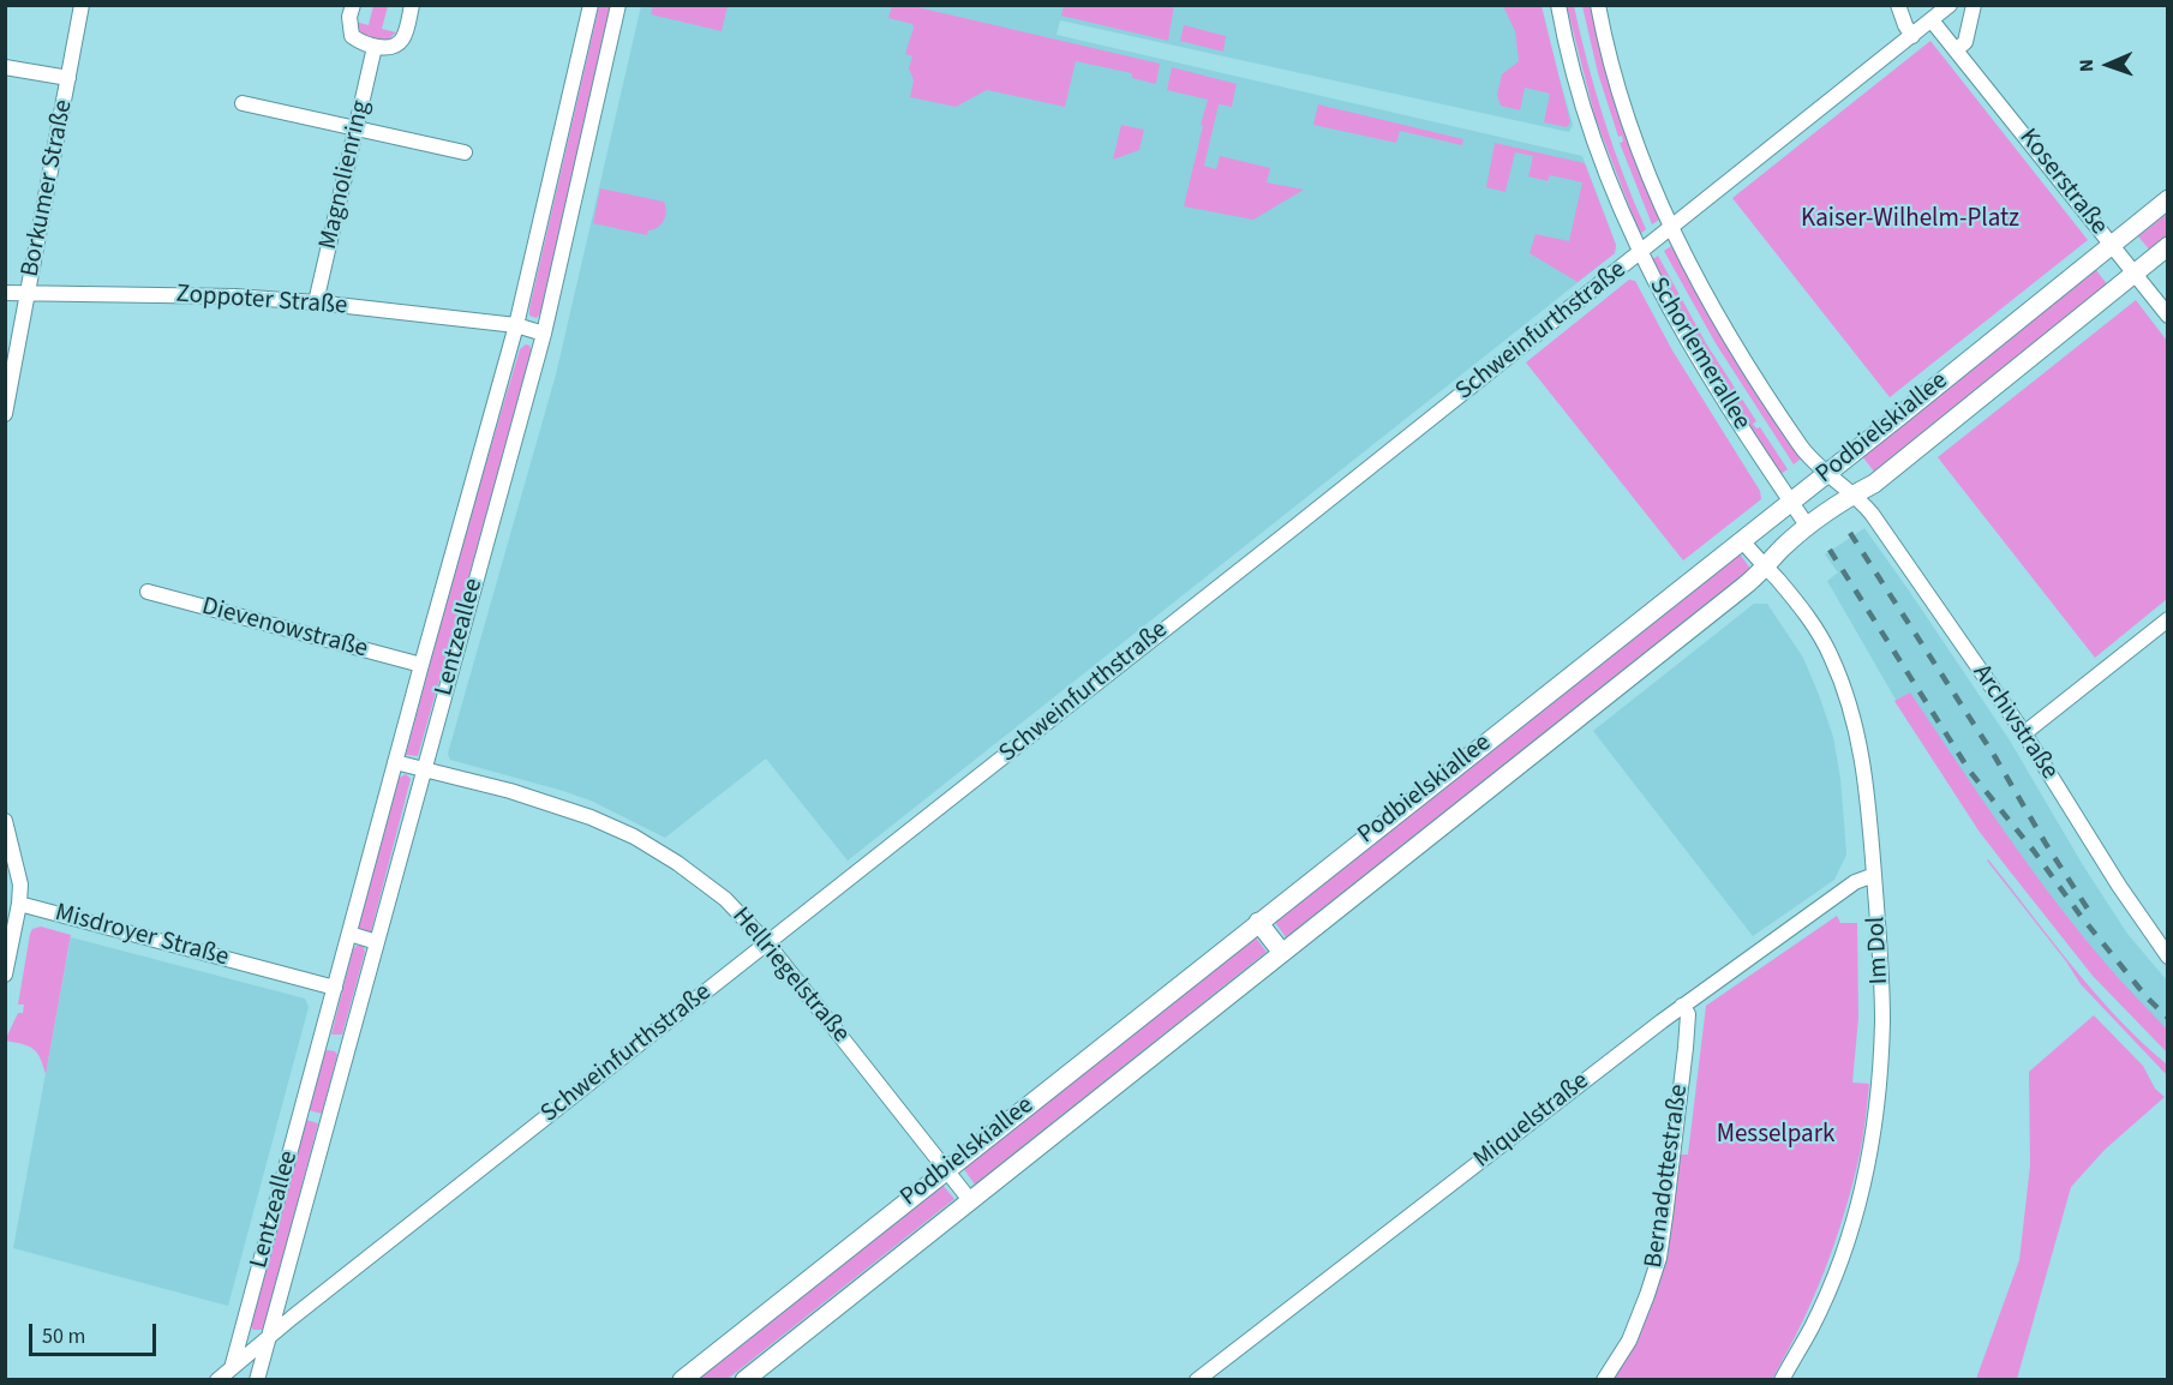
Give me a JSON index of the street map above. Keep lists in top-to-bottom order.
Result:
{
  "streets": {
    "street": [
      "Magnolienring",
      "Koserstraße",
      "Borkumer Straße",
      "Zoppoter Straße",
      "Schweinfurthstraße",
      "Schorlemerallee",
      "Podbielskiallee",
      "Dievenowstraße",
      "Lentzeallee",
      "Archivstraße",
      "Misdroyer Straße",
      "Im Dol",
      "Hellriegelstraße",
      "Miquelstraße",
      "Bernadottestraße"
    ]
  },
  "crossings": [
    ["Magnolienring", "Zoppoter Straße"],
    ["Koserstraße", "Schweinfurthstraße"],
    ["Koserstraße", "Podbielskiallee"],
    ["Borkumer Straße", "Zoppoter Straße"],
    ["Zoppoter Straße", "Lentzeallee"],
    ["Schweinfurthstraße", "Schorlemerallee"],
    ["Schweinfurthstraße", "Lentzeallee"],
    ["Schweinfurthstraße", "Hellriegelstraße"],
    ["Schorlemerallee", "Podbielskiallee"],
    ["Schorlemerallee", "Archivstraße"],
    ["Podbielskiallee", "Archivstraße"],
    ["Podbielskiallee", "Im Dol"],
    ["Podbielskiallee", "Hellriegelstraße"],
    ["Dievenowstraße", "Lentzeallee"],
    ["Lentzeallee", "Misdroyer Straße"],
    ["Lentzeallee", "Hellriegelstraße"],
    ["Im Dol", "Miquelstraße"],
    ["Miquelstraße", "Bernadottestraße"]
  ],
  "parks": ["Kaiser-Wilhelm-Platz", "Messelpark"],
  "scale_bar": "50 m",
  "north": "left"
}
